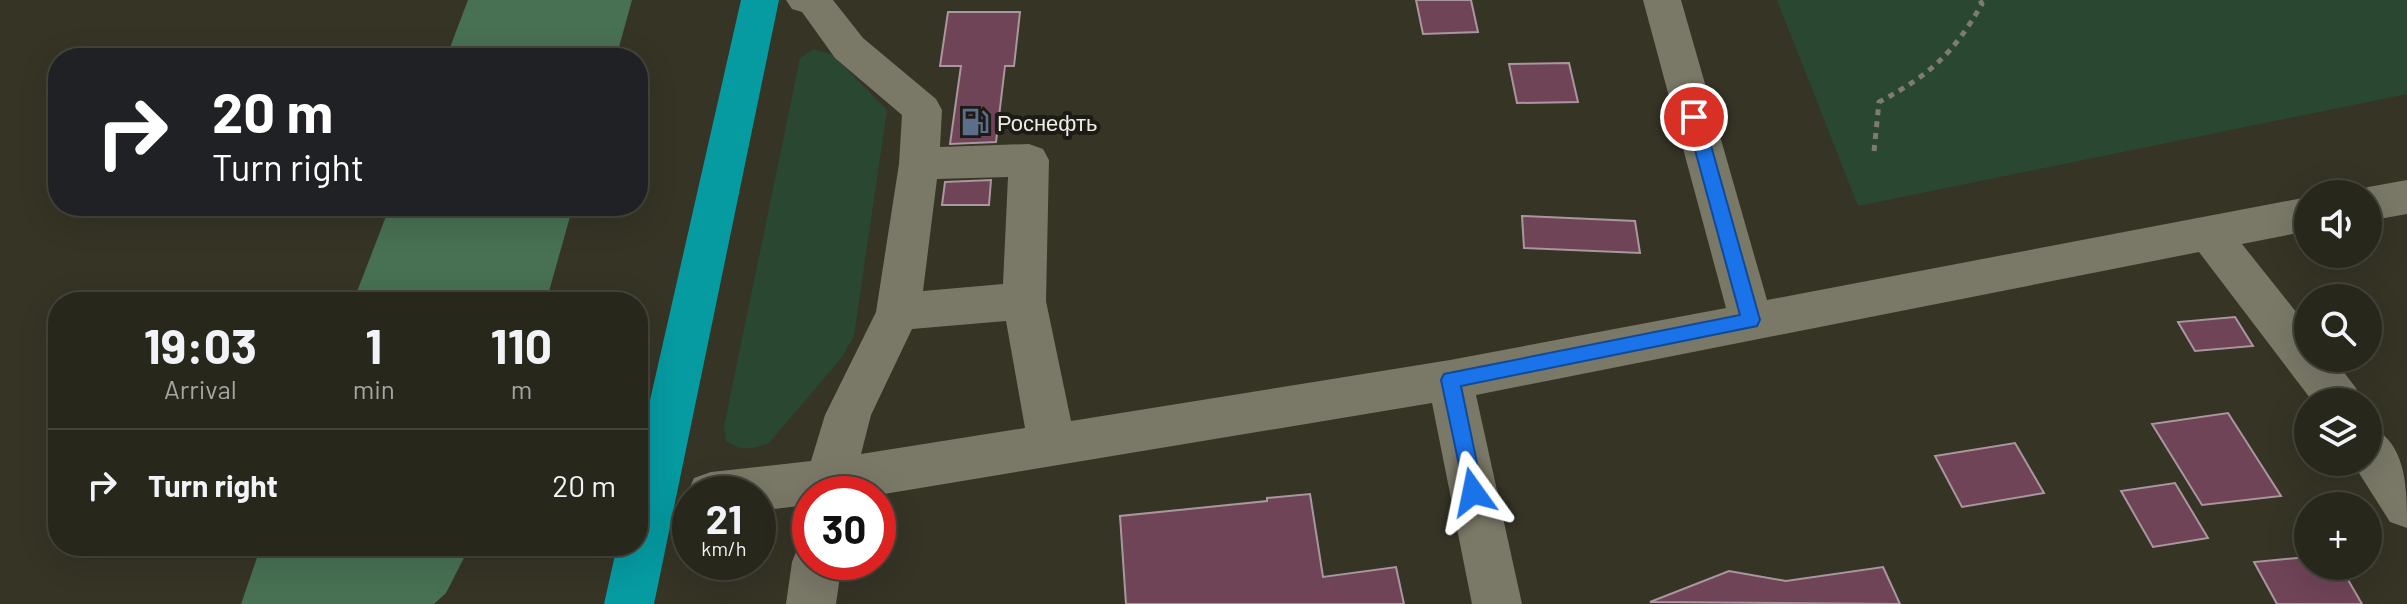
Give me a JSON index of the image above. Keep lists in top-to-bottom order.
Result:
{
  "places": {
    "fuel station": ["Роснефть"]
  },
  "page": {
    "turn": ["20 m", "Turn right"],
    "map_buttons": "+",
    "eta": [
      "19:03",
      "Arrival",
      "1",
      "min",
      "110",
      "m"
    ],
    "list": [
      {
        "name": "Turn right",
        "value": "20 m"
      }
    ],
    "speed": "21 km/h",
    "limit": "30"
  }
}
